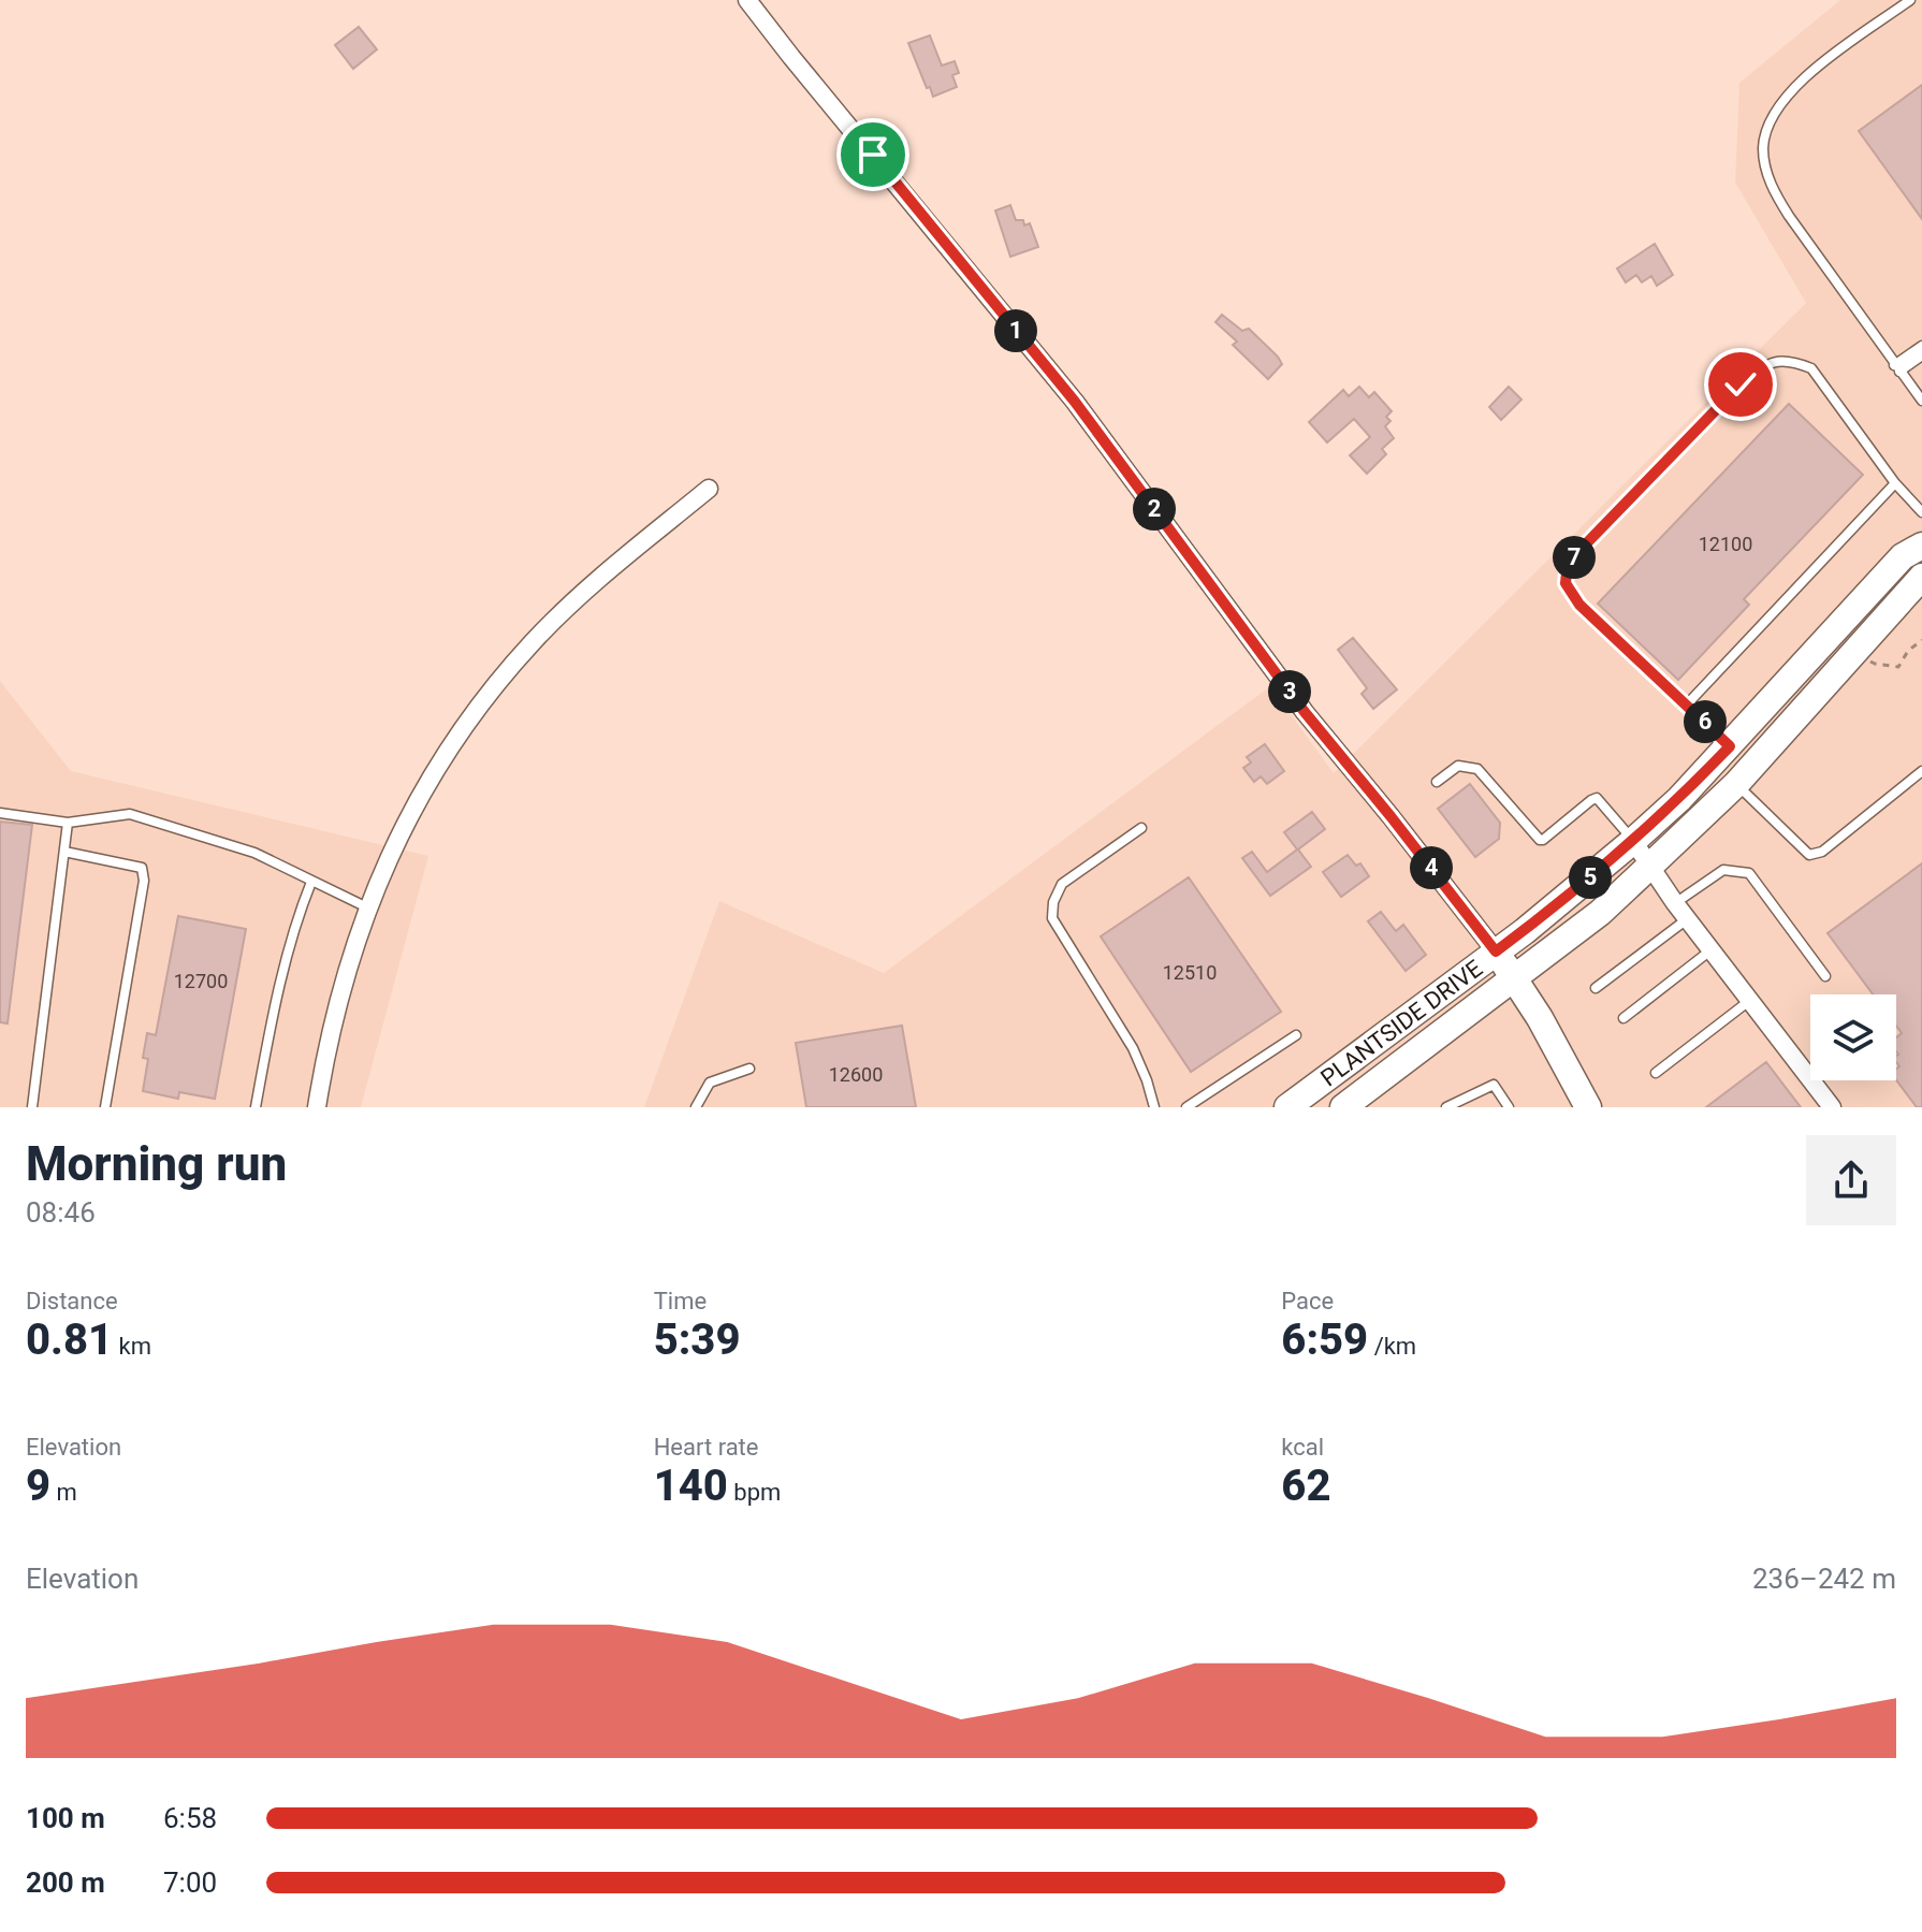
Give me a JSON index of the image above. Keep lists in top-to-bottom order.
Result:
{
  "streets": {
    "street": ["PLANTSIDE DRIVE"]
  },
  "house_numbers": [
    "12100",
    "12510",
    "12700",
    "12600"
  ],
  "page": {
    "pins": [
      "1",
      "2",
      "7",
      "3",
      "6",
      "4",
      "5"
    ],
    "heading": ["Morning run", "08:46"],
    "stats": [
      ["Distance", "0.81 km"],
      ["Time", "5:39"],
      ["Pace", "6:59 /km"],
      ["Elevation", "9 m"],
      ["Heart rate", "140 bpm"],
      ["kcal", "62"]
    ],
    "chart": ["Elevation", "236–242 m"],
    "list": [
      {
        "name": "100 m",
        "note": "6:58"
      },
      {
        "name": "200 m",
        "note": "7:00"
      }
    ]
  }
}
